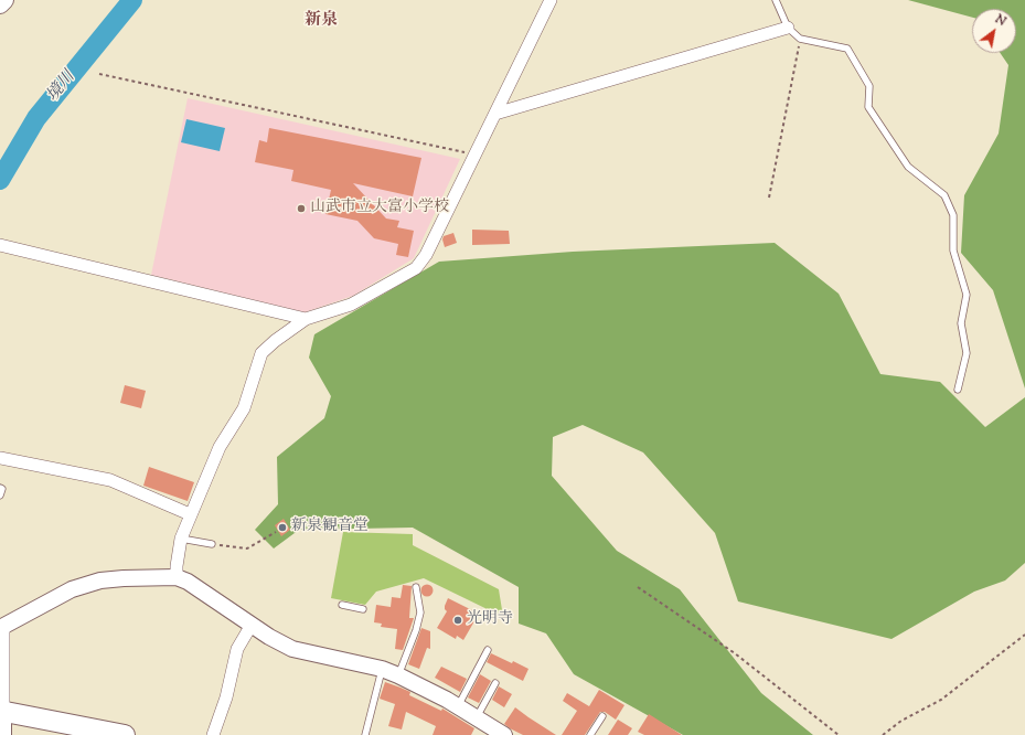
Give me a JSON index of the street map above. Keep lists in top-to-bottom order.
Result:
{
  "districts": ["新泉"],
  "water": ["境川"],
  "places": ["山武市立大富小学校", "新泉観音堂", "光明寺"],
  "north": "top right"
}
